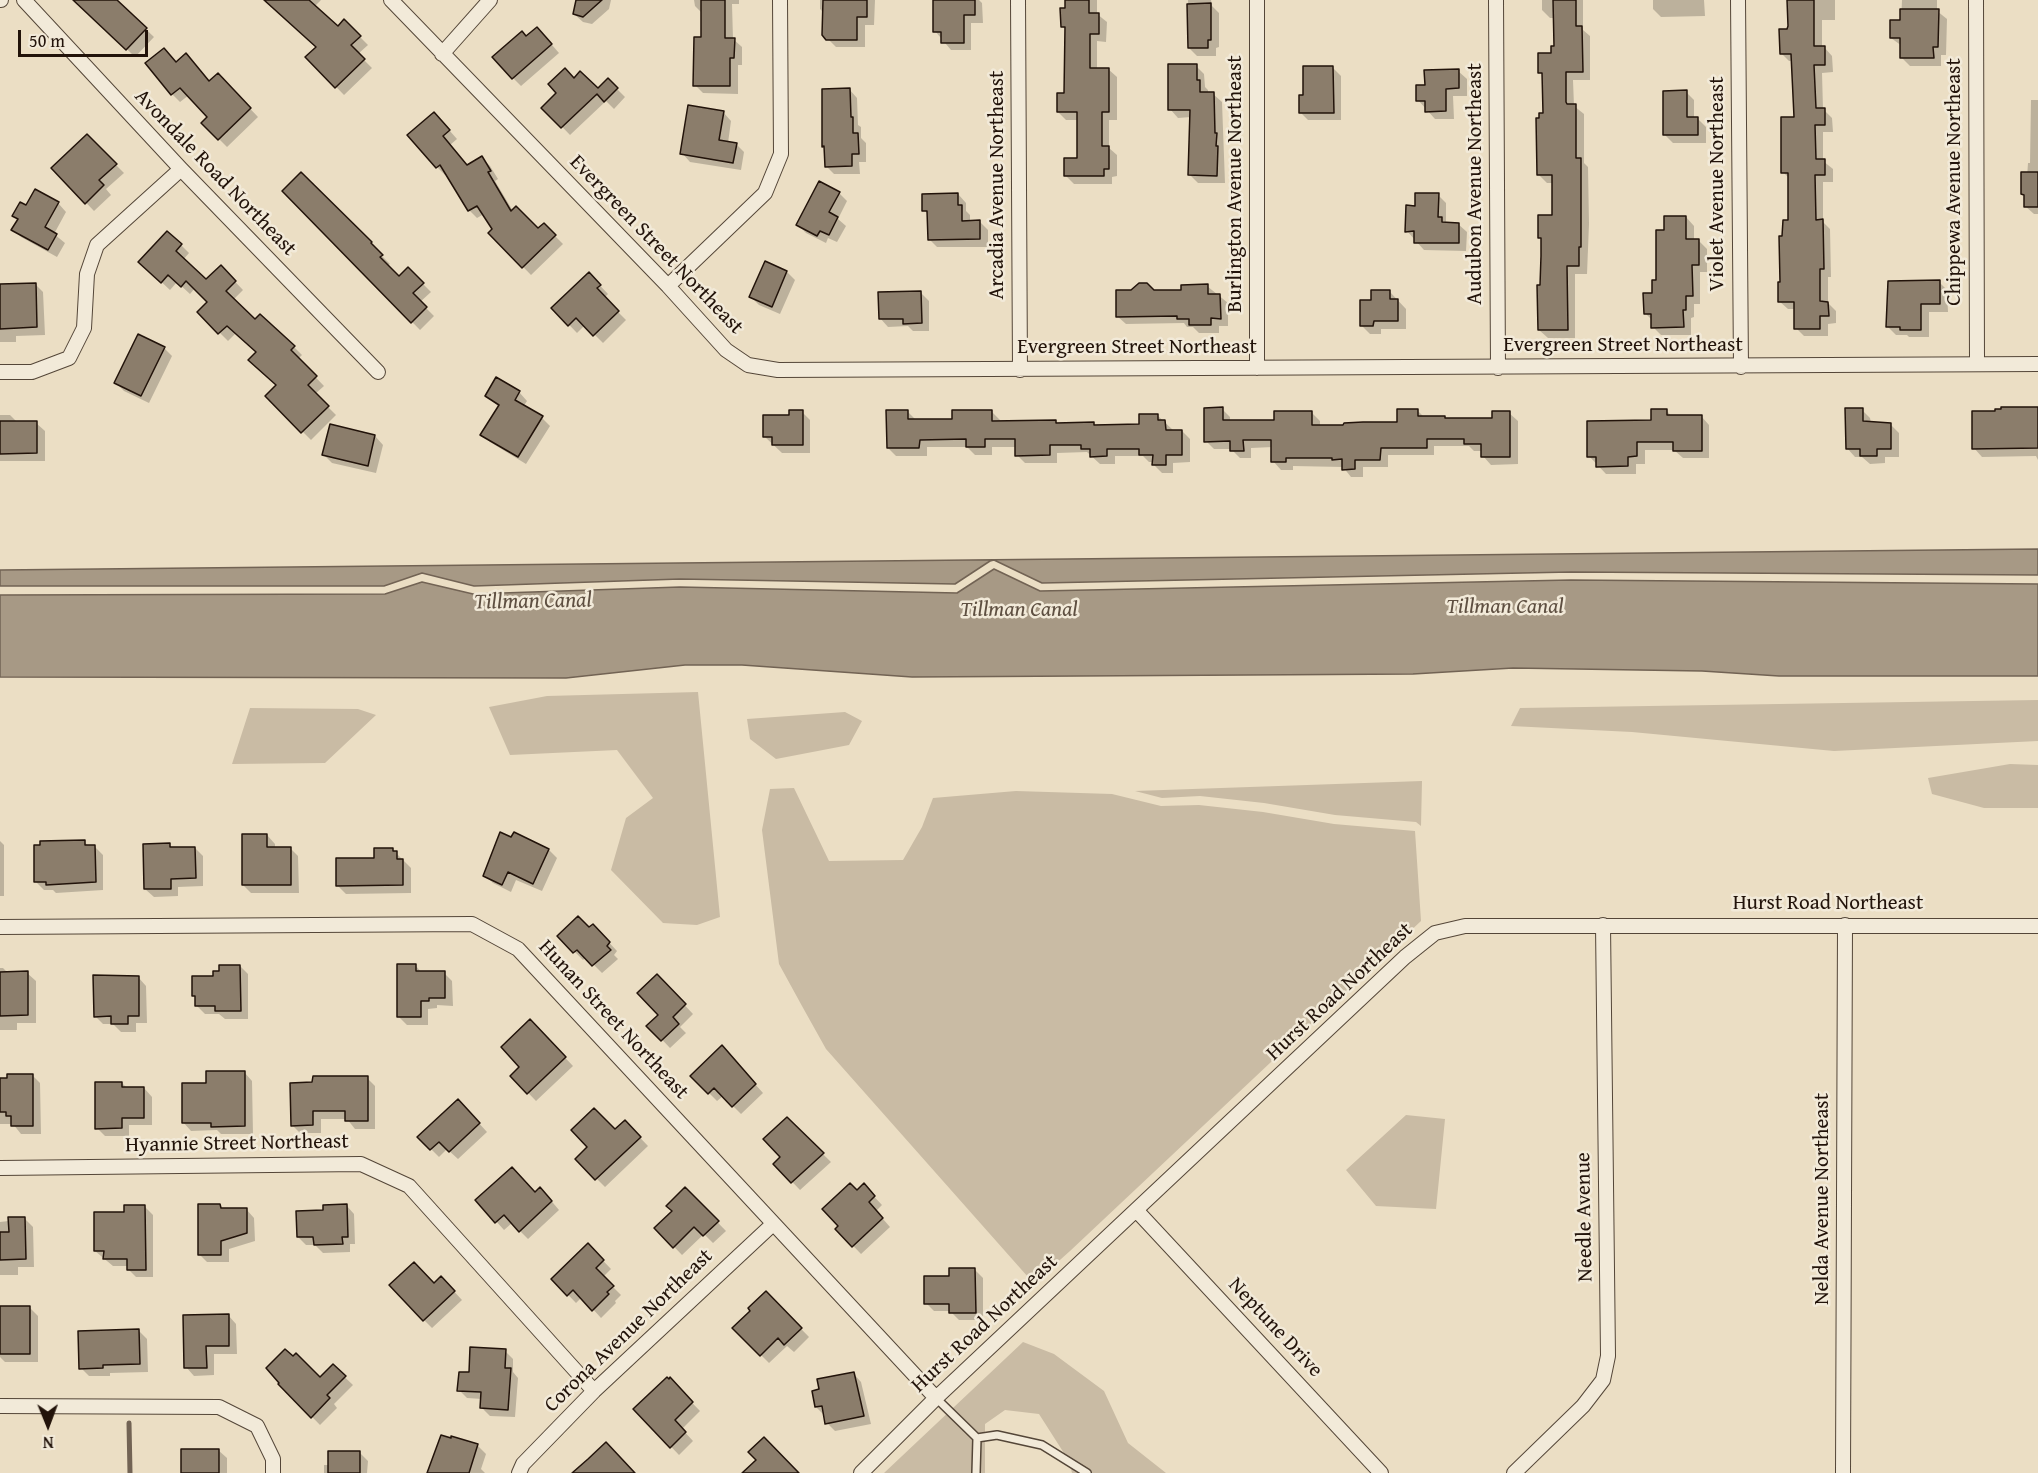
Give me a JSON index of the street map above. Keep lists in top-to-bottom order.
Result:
{
  "streets": {
    "street": [
      "Avondale Road Northeast",
      "Chippewa Avenue Northeast",
      "Burlington Avenue Northeast",
      "Audubon Avenue Northeast",
      "Violet Avenue Northeast",
      "Arcadia Avenue Northeast",
      "Evergreen Street Northeast",
      "Hurst Road Northeast",
      "Hunan Street Northeast",
      "Hyannie Street Northeast",
      "Nelda Avenue Northeast",
      "Needle Avenue",
      "Neptune Drive",
      "Corona Avenue Northeast"
    ]
  },
  "crossings": [
    ["Chippewa Avenue Northeast", "Evergreen Street Northeast"],
    ["Burlington Avenue Northeast", "Evergreen Street Northeast"],
    ["Audubon Avenue Northeast", "Evergreen Street Northeast"],
    ["Violet Avenue Northeast", "Evergreen Street Northeast"],
    ["Arcadia Avenue Northeast", "Evergreen Street Northeast"],
    ["Hurst Road Northeast", "Hunan Street Northeast"],
    ["Hurst Road Northeast", "Nelda Avenue Northeast"],
    ["Hurst Road Northeast", "Needle Avenue"],
    ["Hurst Road Northeast", "Neptune Drive"],
    ["Hunan Street Northeast", "Corona Avenue Northeast"],
    ["Hyannie Street Northeast", "Corona Avenue Northeast"]
  ],
  "water": ["Tillman Canal"],
  "scale_bar": "50 m",
  "north": "bottom"
}
